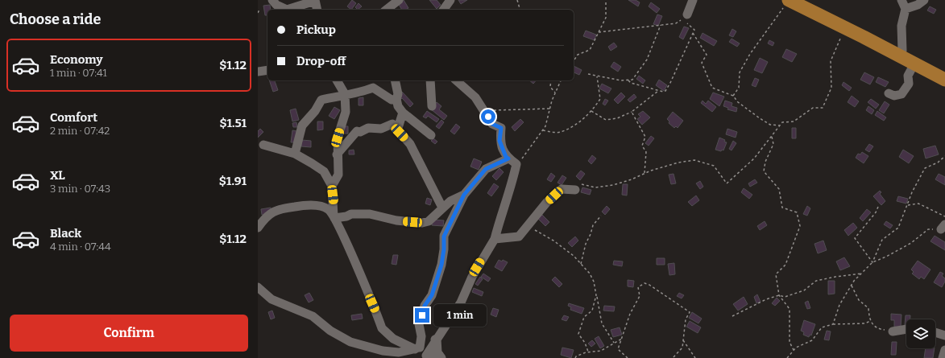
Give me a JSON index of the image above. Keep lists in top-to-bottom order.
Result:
{
  "page": {
    "heading": "Choose a ride",
    "banner": ["Pickup", "Drop-off"],
    "list": [
      {
        "name": "Economy",
        "note": "1 min · 07:41",
        "value": "$1.12"
      },
      {
        "name": "Comfort",
        "note": "2 min · 07:42",
        "value": "$1.51"
      },
      {
        "name": "XL",
        "note": "3 min · 07:43",
        "value": "$1.91"
      },
      {
        "name": "Black",
        "note": "4 min · 07:44",
        "value": "$1.12"
      }
    ],
    "bubble": "1 min",
    "buttons": "Confirm"
  }
}
